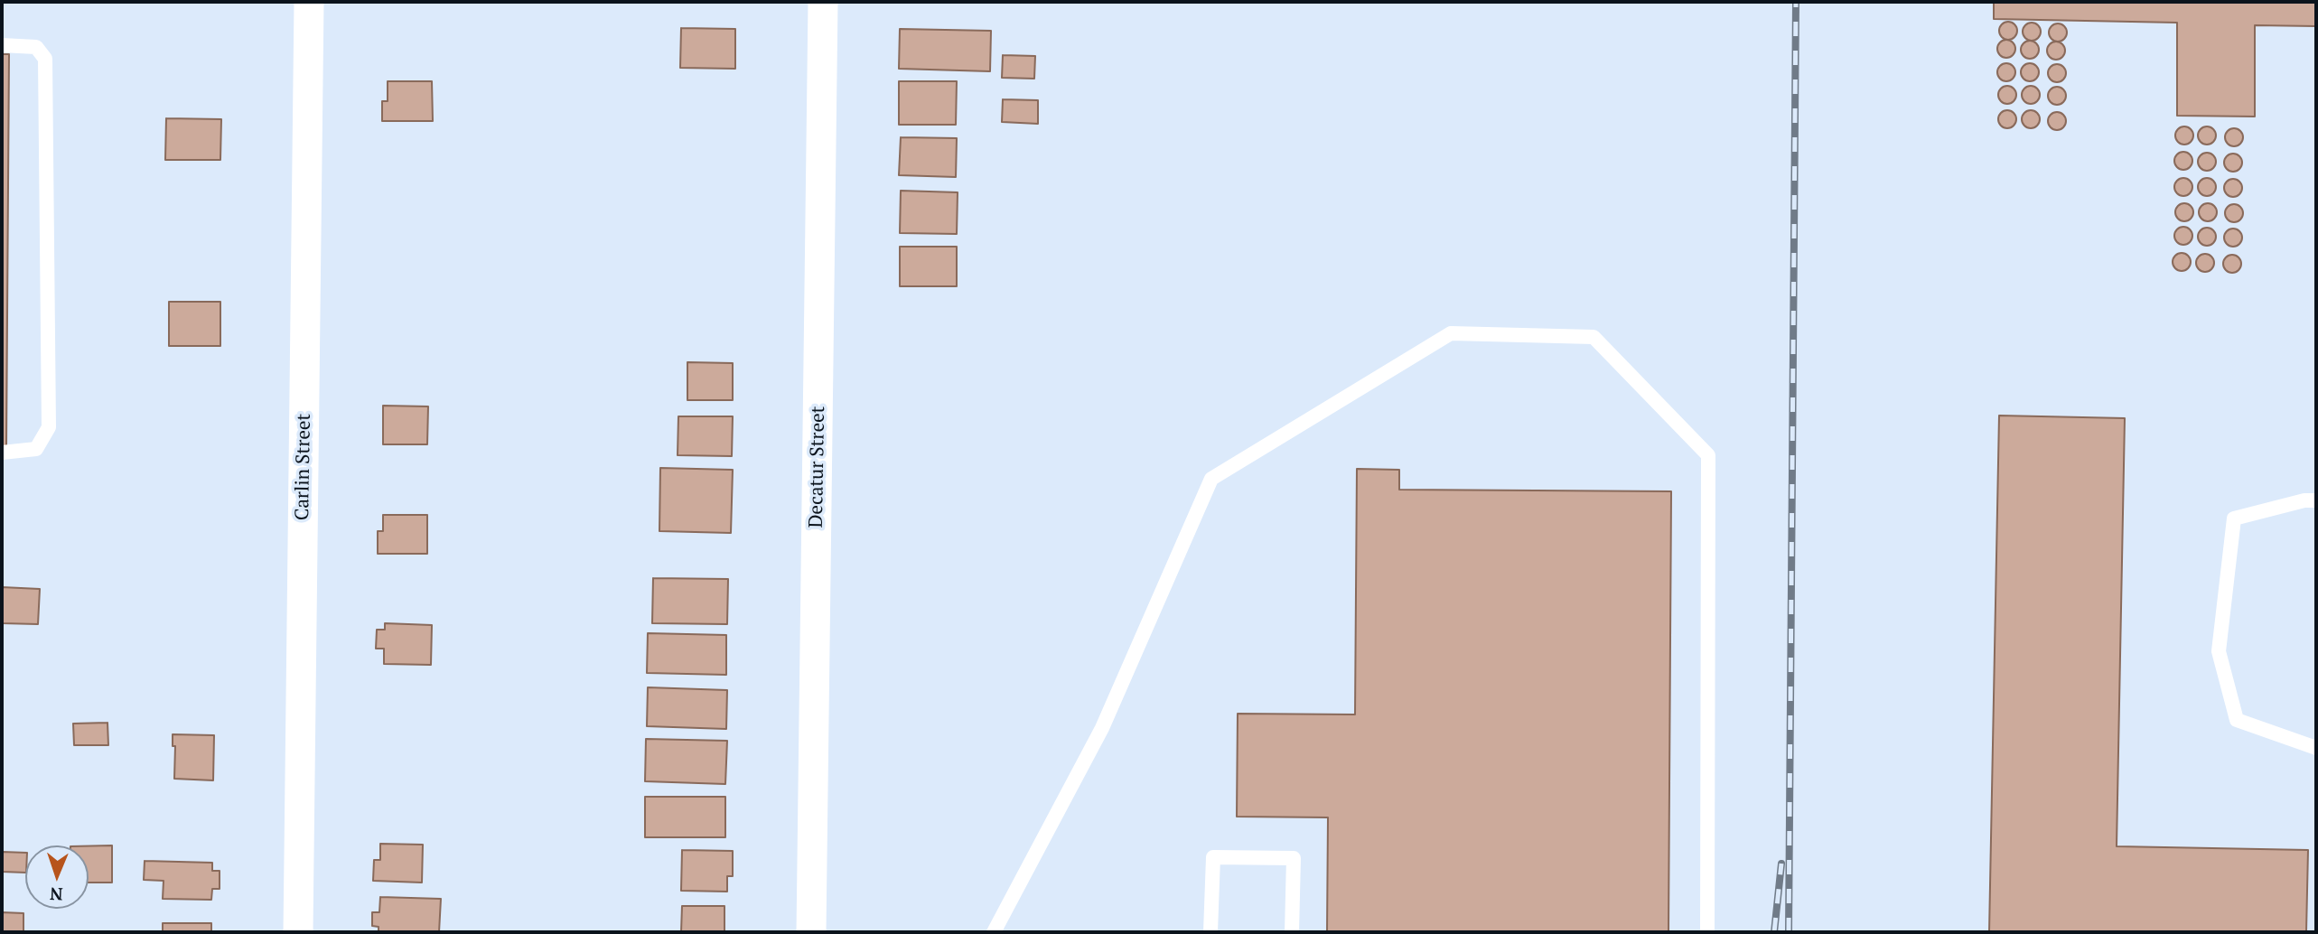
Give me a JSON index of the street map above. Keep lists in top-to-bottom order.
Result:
{
  "streets": {
    "street": ["Carlin Street", "Decatur Street"]
  },
  "north": "bottom"
}
